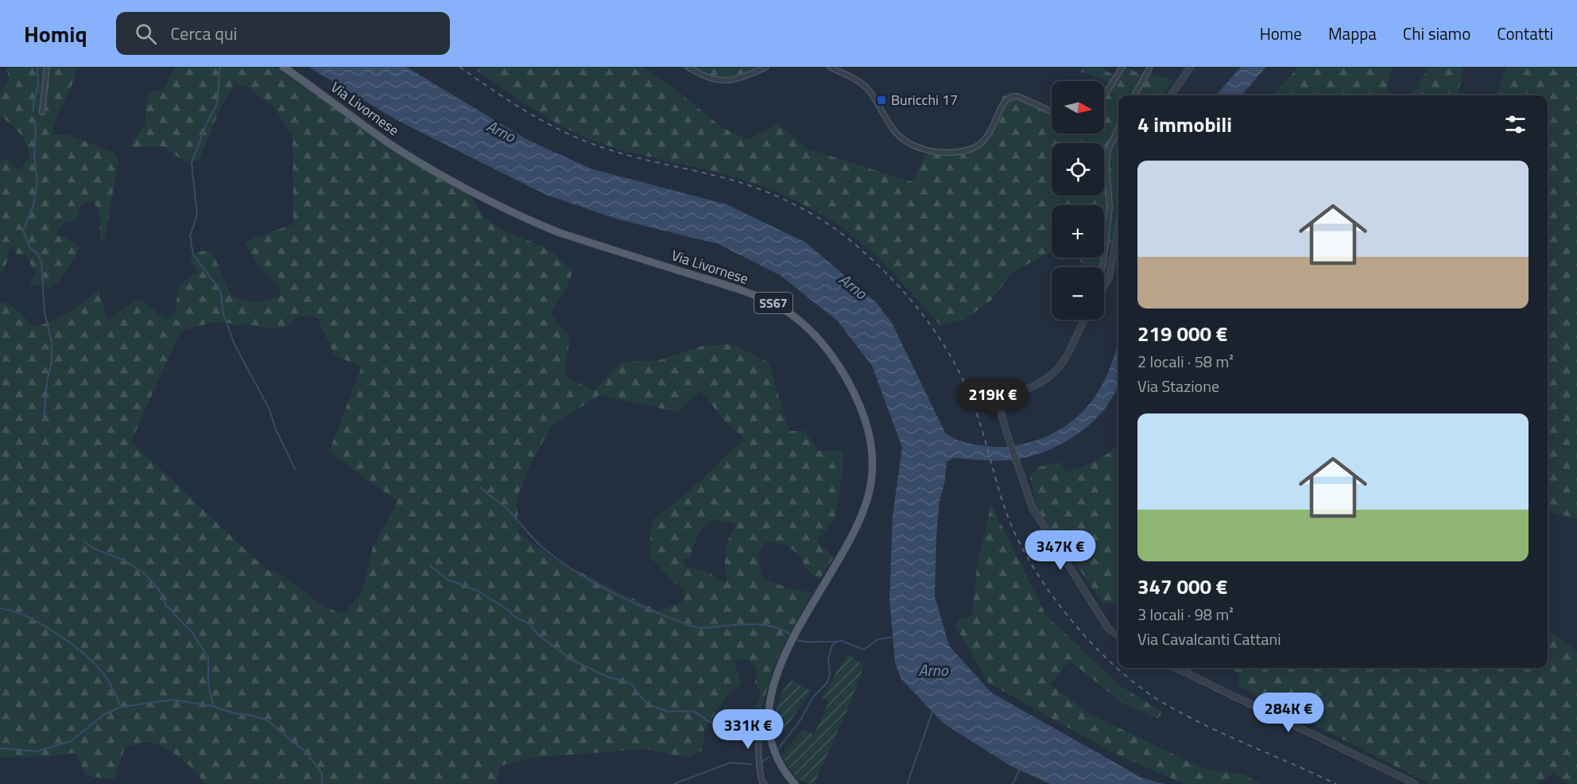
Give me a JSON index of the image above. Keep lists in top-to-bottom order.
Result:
{
  "streets": {
    "main road": ["Via Livornese", "SS67"]
  },
  "water": ["Arno"],
  "places": {
    "transit": ["Buricchi 17"]
  },
  "north": "right",
  "page": {
    "header": "Homiq",
    "search": "Cerca qui",
    "nav": [
      "Home",
      "Mappa",
      "Chi siamo",
      "Contatti"
    ],
    "map_buttons": ["+", "−"],
    "heading": "4 immobili",
    "list": [
      {
        "name": "219 000 €",
        "note": "2 locali · 58 m² · Via Stazione"
      },
      {
        "name": "347 000 €",
        "note": "3 locali · 98 m² · Via Cavalcanti Cattani"
      }
    ],
    "price": [
      "219K €",
      "347K €",
      "284K €",
      "331K €"
    ]
  }
}
